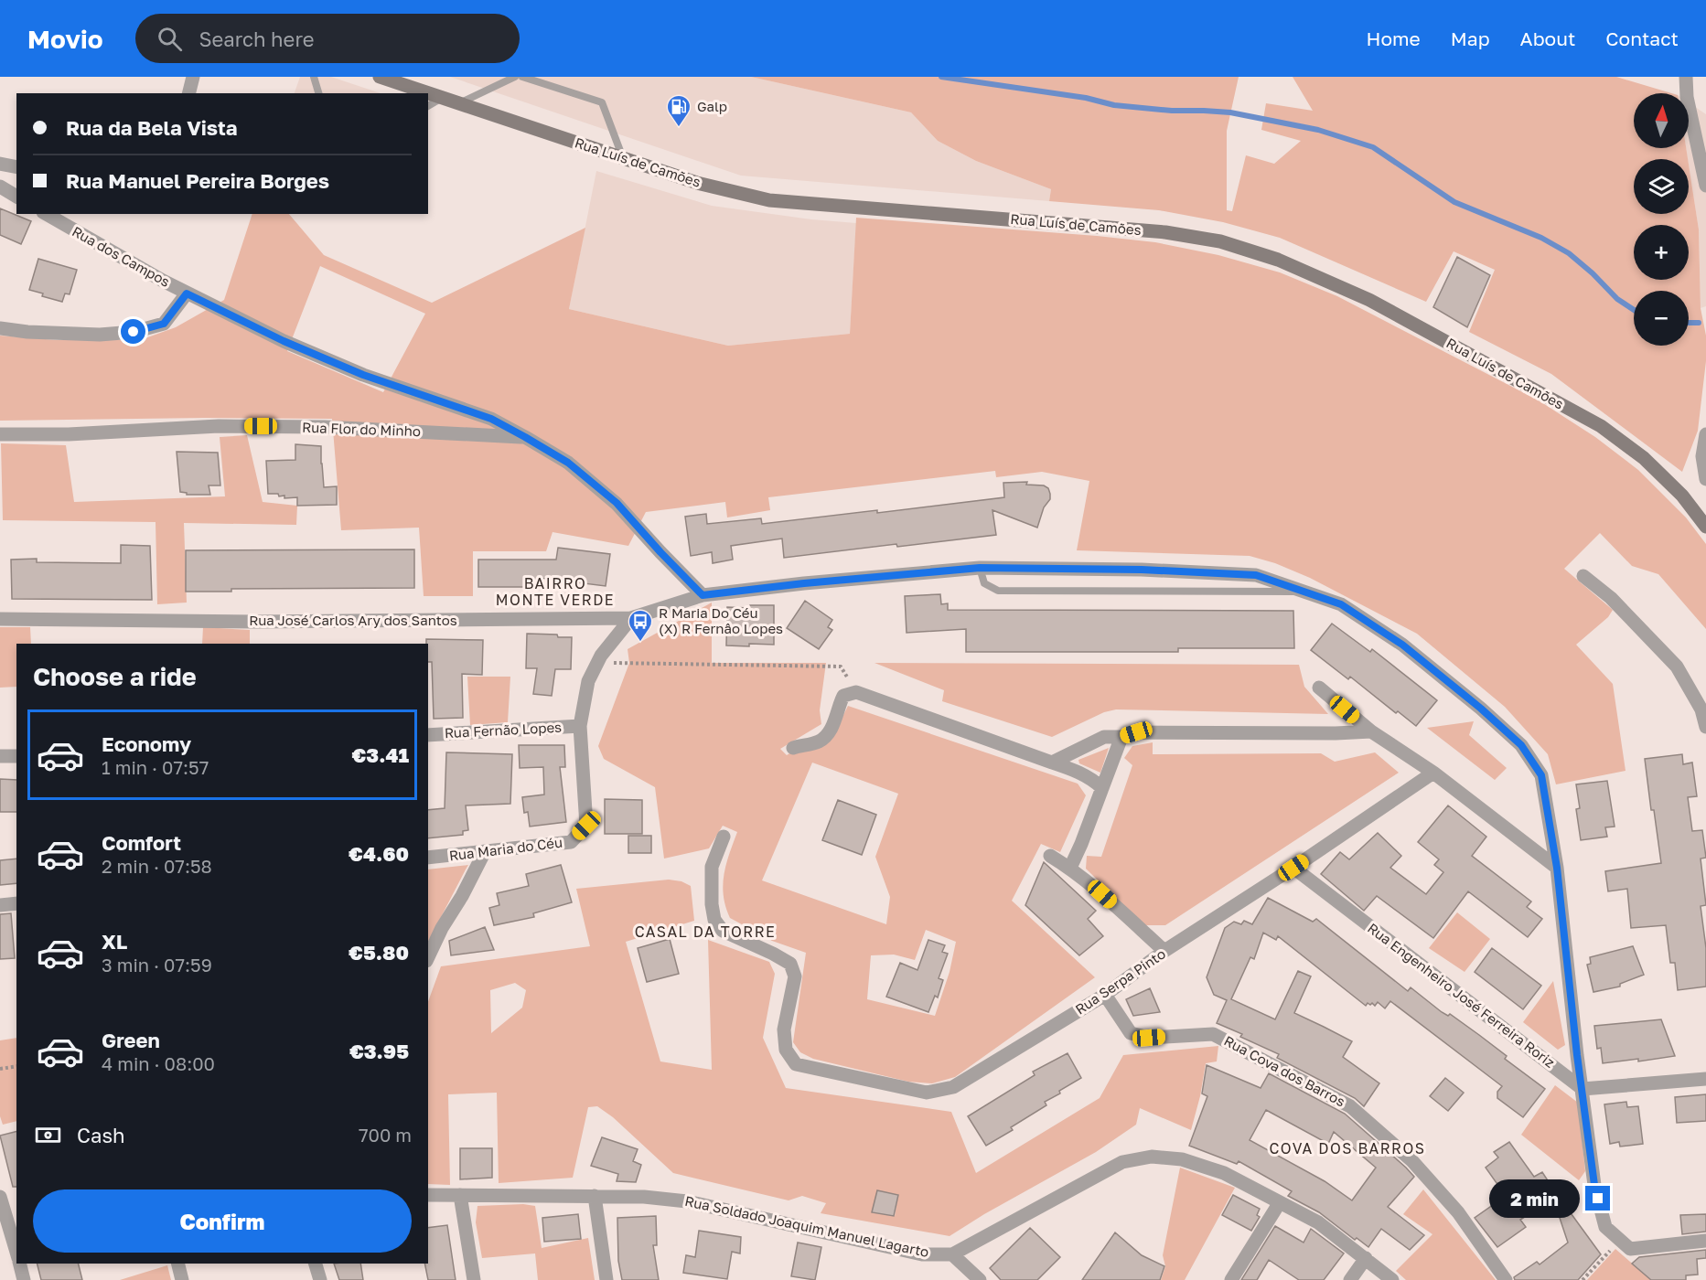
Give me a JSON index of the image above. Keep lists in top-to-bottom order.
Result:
{
  "streets": {
    "main road": ["Rua Luís de Camões"],
    "street": [
      "Rua dos Campos",
      "Rua Flor do Minho",
      "Rua José Carlos Ary dos Santos",
      "Rua Fernão Lopes",
      "Rua Maria do Céu",
      "Rua Serpa Pinto",
      "Rua Engenheiro José Ferreira Roriz",
      "Rua Cova dos Barros",
      "Rua Soldado Joaquim Manuel Lagarto"
    ]
  },
  "crossings": [
    ["Rua dos Campos", "Rua Flor do Minho"],
    ["Rua dos Campos", "Rua José Carlos Ary dos Santos"],
    ["Rua José Carlos Ary dos Santos", "Rua Maria do Céu"],
    ["Rua José Carlos Ary dos Santos", "Rua Engenheiro José Ferreira Roriz"],
    ["Rua Fernão Lopes", "Rua Maria do Céu"],
    ["Rua Serpa Pinto", "Rua Engenheiro José Ferreira Roriz"],
    ["Rua Serpa Pinto", "Rua Cova dos Barros"]
  ],
  "districts": ["BAIRRO MONTE VERDE", "CASAL DA TORRE", "COVA DOS BARROS"],
  "places": {
    "fuel station": ["Galp"],
    "bus stop": ["R Maria Do Céu (X) R Fernâo Lopes"]
  },
  "north": "top",
  "page": {
    "header": "Movio",
    "search": "Search here",
    "nav": [
      "Home",
      "Map",
      "About",
      "Contact"
    ],
    "map_buttons": ["+", "−"],
    "banner": ["Rua da Bela Vista", "Rua Manuel Pereira Borges"],
    "heading": "Choose a ride",
    "list": [
      {
        "name": "Economy",
        "note": "1 min · 07:57",
        "value": "€3.41"
      },
      {
        "name": "Comfort",
        "note": "2 min · 07:58",
        "value": "€4.60"
      },
      {
        "name": "XL",
        "note": "3 min · 07:59",
        "value": "€5.80"
      },
      {
        "name": "Green",
        "note": "4 min · 08:00",
        "value": "€3.95"
      }
    ],
    "pay": ["Cash", "700 m"],
    "buttons": "Confirm",
    "bubble": "2 min"
  }
}
